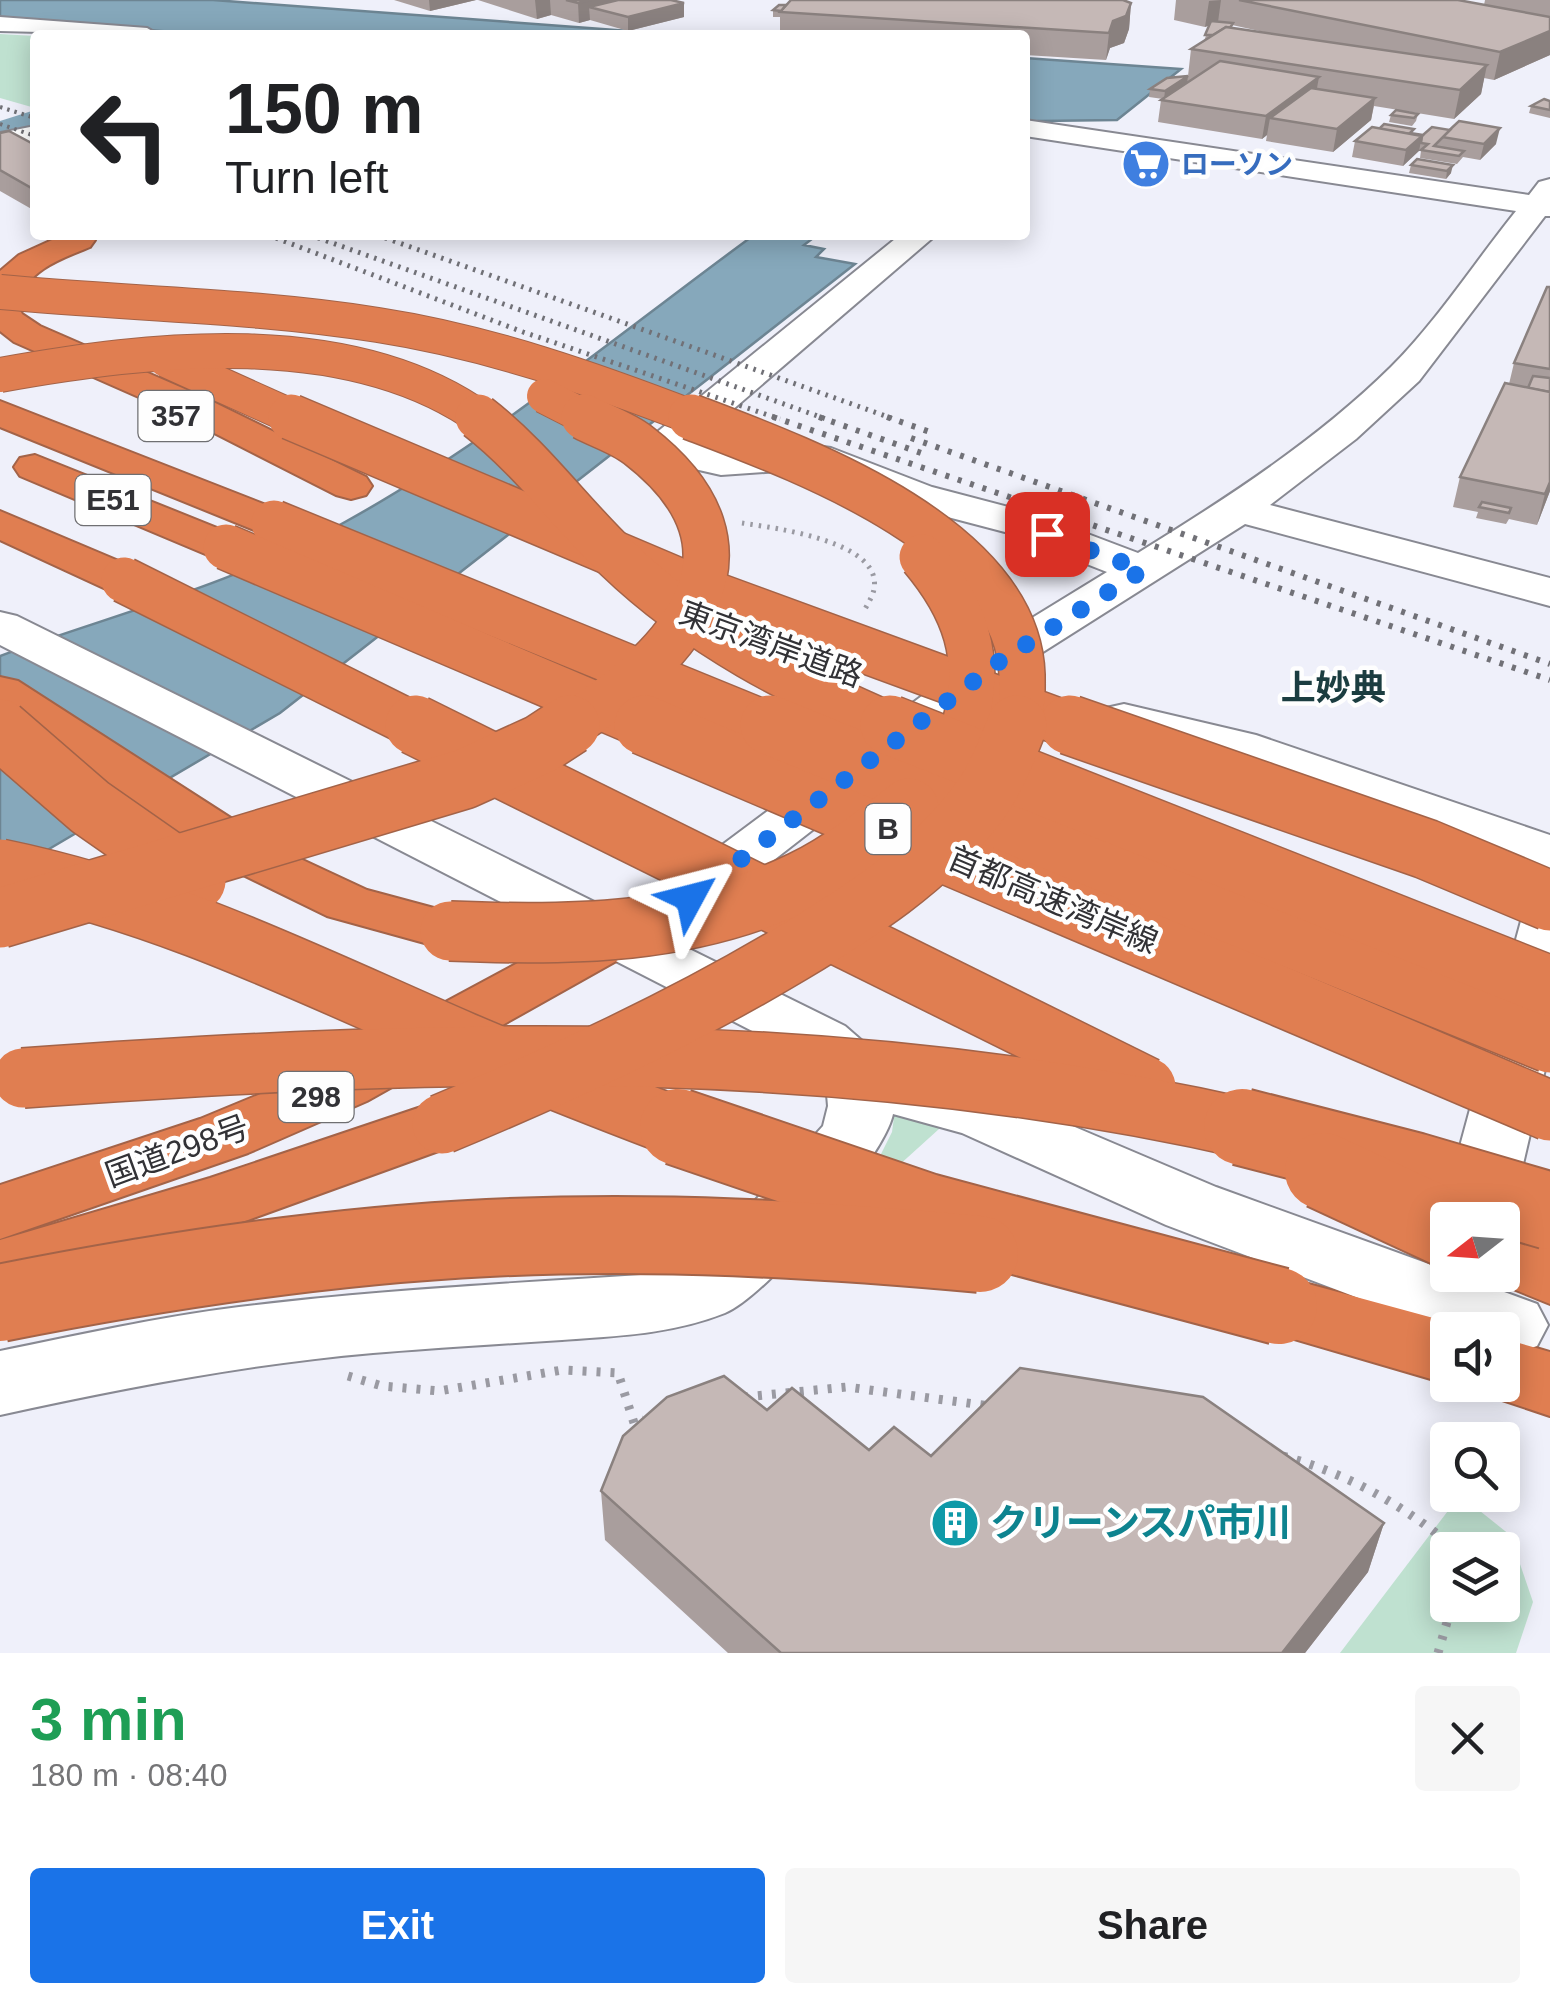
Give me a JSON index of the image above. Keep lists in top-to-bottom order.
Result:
{
  "streets": {
    "highway": [
      "357",
      "E51",
      "東京湾岸道路",
      "B",
      "首都高速湾岸線",
      "298",
      "国道298号"
    ]
  },
  "crossings": [
    ["E51", "首都高速湾岸線"]
  ],
  "districts": ["上妙典"],
  "places": {
    "supermarket": ["ローソン"],
    "building": ["クリーンスパ市川"]
  },
  "north": "left",
  "page": {
    "turn": ["150 m", "Turn left"],
    "heading": ["3 min", "180 m · 08:40"],
    "buttons": ["Exit", "Share"]
  }
}
